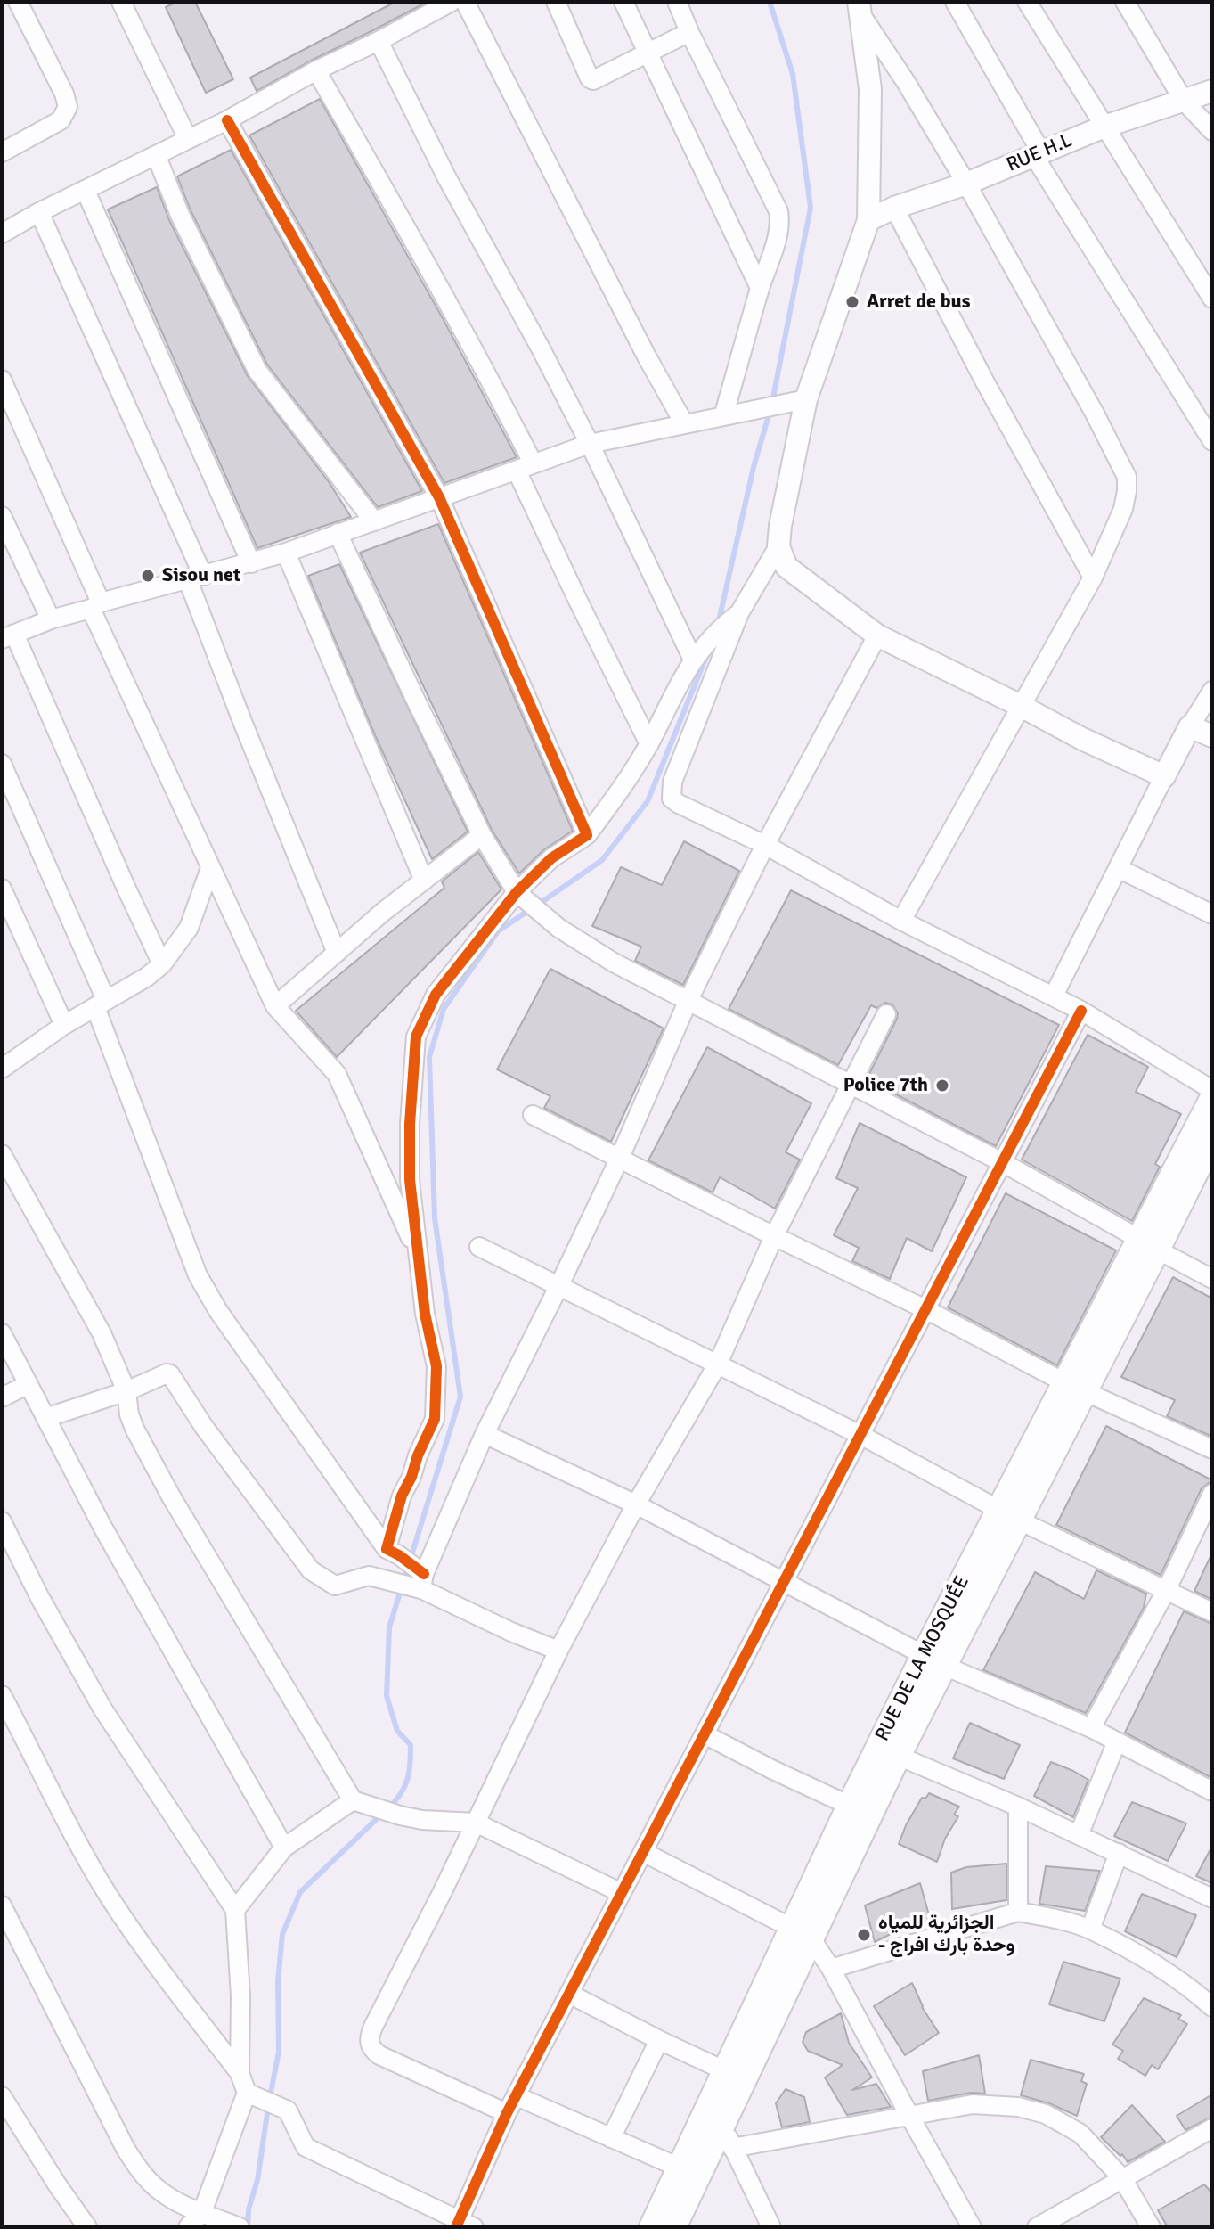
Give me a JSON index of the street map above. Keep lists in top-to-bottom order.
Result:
{
  "streets": {
    "main road": ["RUE DE LA MOSQUÉE"],
    "street": ["RUE H.L"]
  },
  "places": [
    "Arret de bus",
    "Sisou net",
    "Police 7th",
    "الجزائرية للمياه - وحدة بارك افراج"
  ]
}
